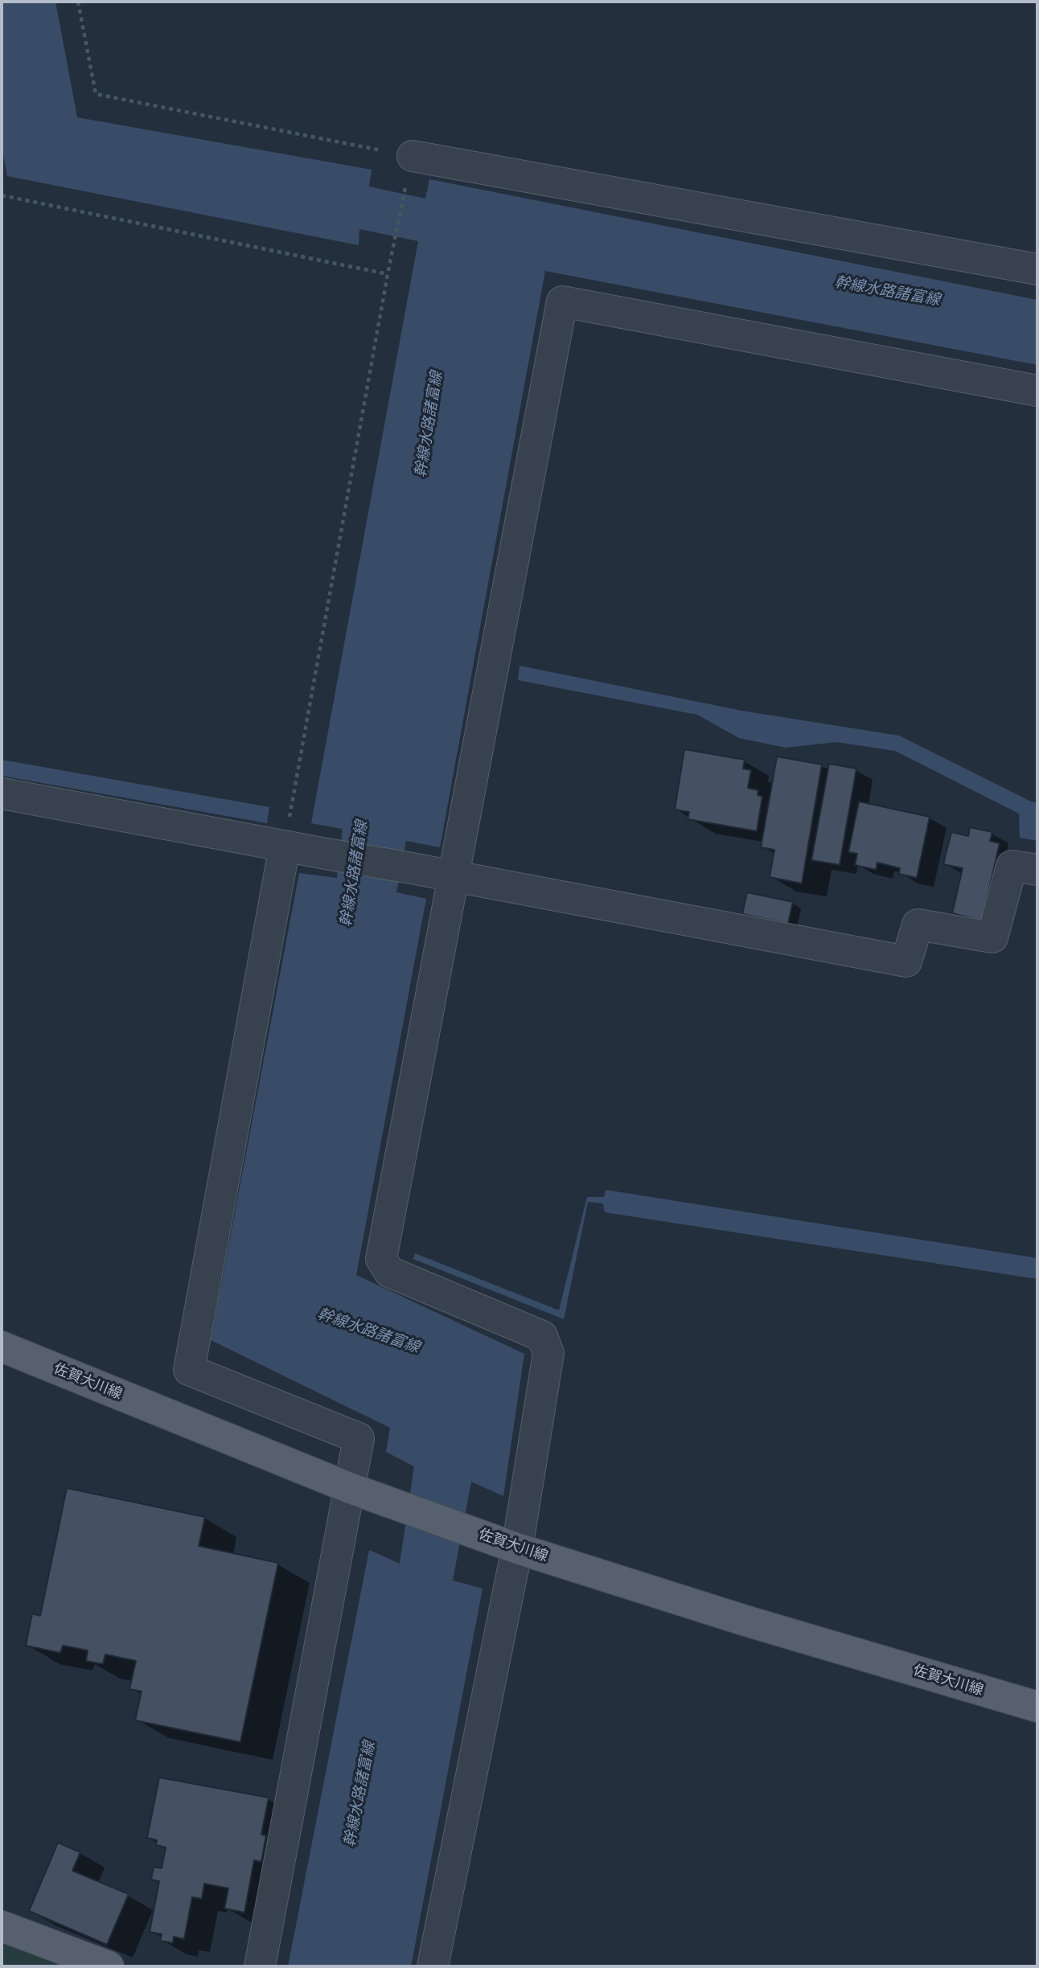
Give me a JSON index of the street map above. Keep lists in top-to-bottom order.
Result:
{
  "streets": {
    "main road": ["佐賀大川線"]
  },
  "water": ["幹線水路諸富線"]
}
